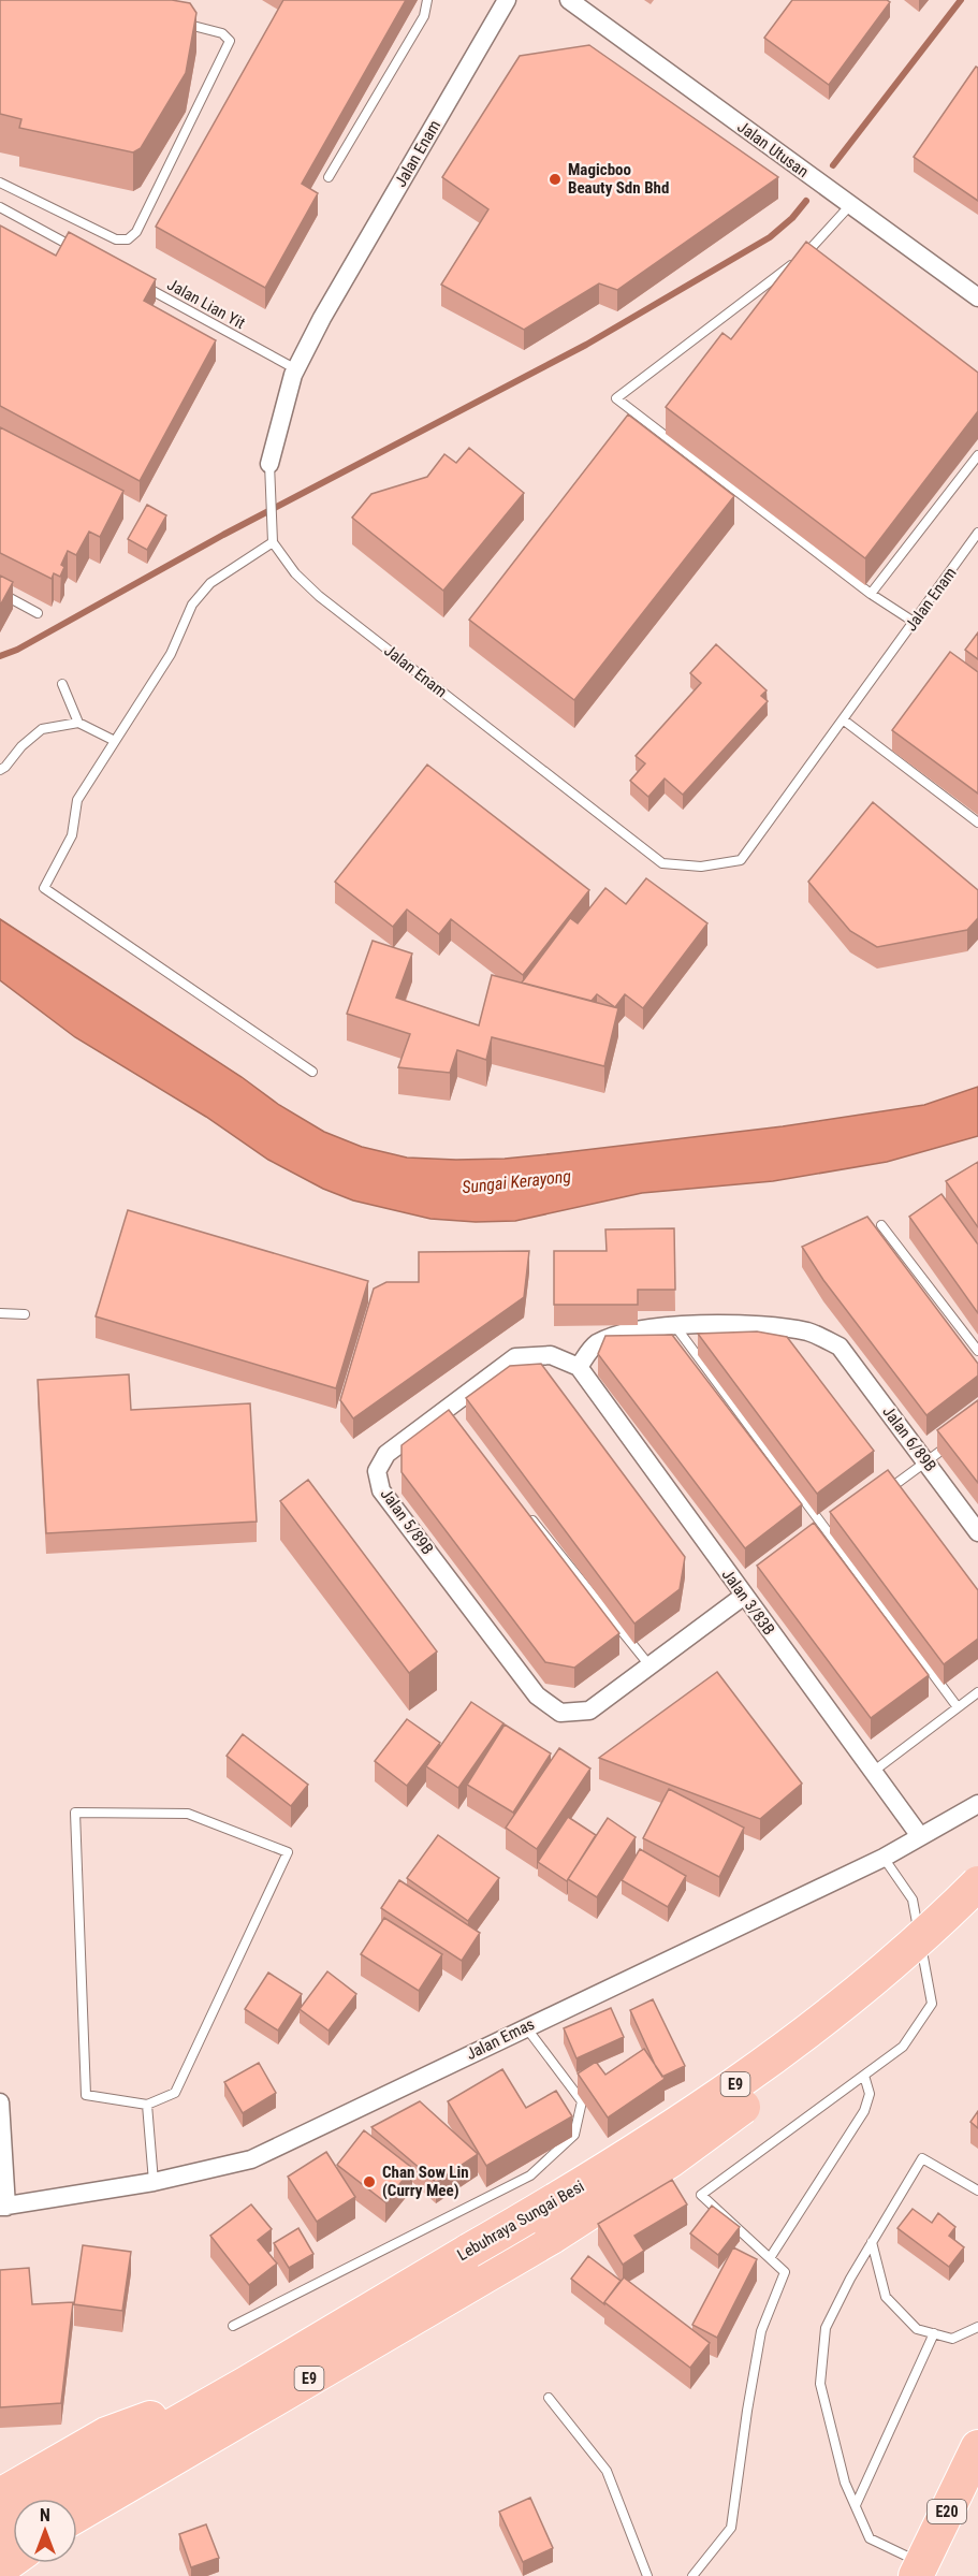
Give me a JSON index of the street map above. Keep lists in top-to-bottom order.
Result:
{
  "streets": {
    "highway": ["E9", "Lebuhraya Sungai Besi", "E20"],
    "street": [
      "Jalan Utusan",
      "Jalan Enam",
      "Jalan 6/89B",
      "Jalan 5/89B",
      "Jalan 3/83B",
      "Jalan Emas"
    ],
    "lane": ["Jalan Lian Yit"]
  },
  "crossings": [
    ["Jalan Enam", "Jalan Lian Yit"],
    ["Jalan 5/89B", "Jalan 3/83B"],
    ["Jalan 3/83B", "Jalan Emas"]
  ],
  "water": ["Sungai Kerayong"],
  "places": ["Magicboo Beauty Sdn Bhd", "Chan Sow Lin (Curry Mee)"],
  "north": "top"
}
